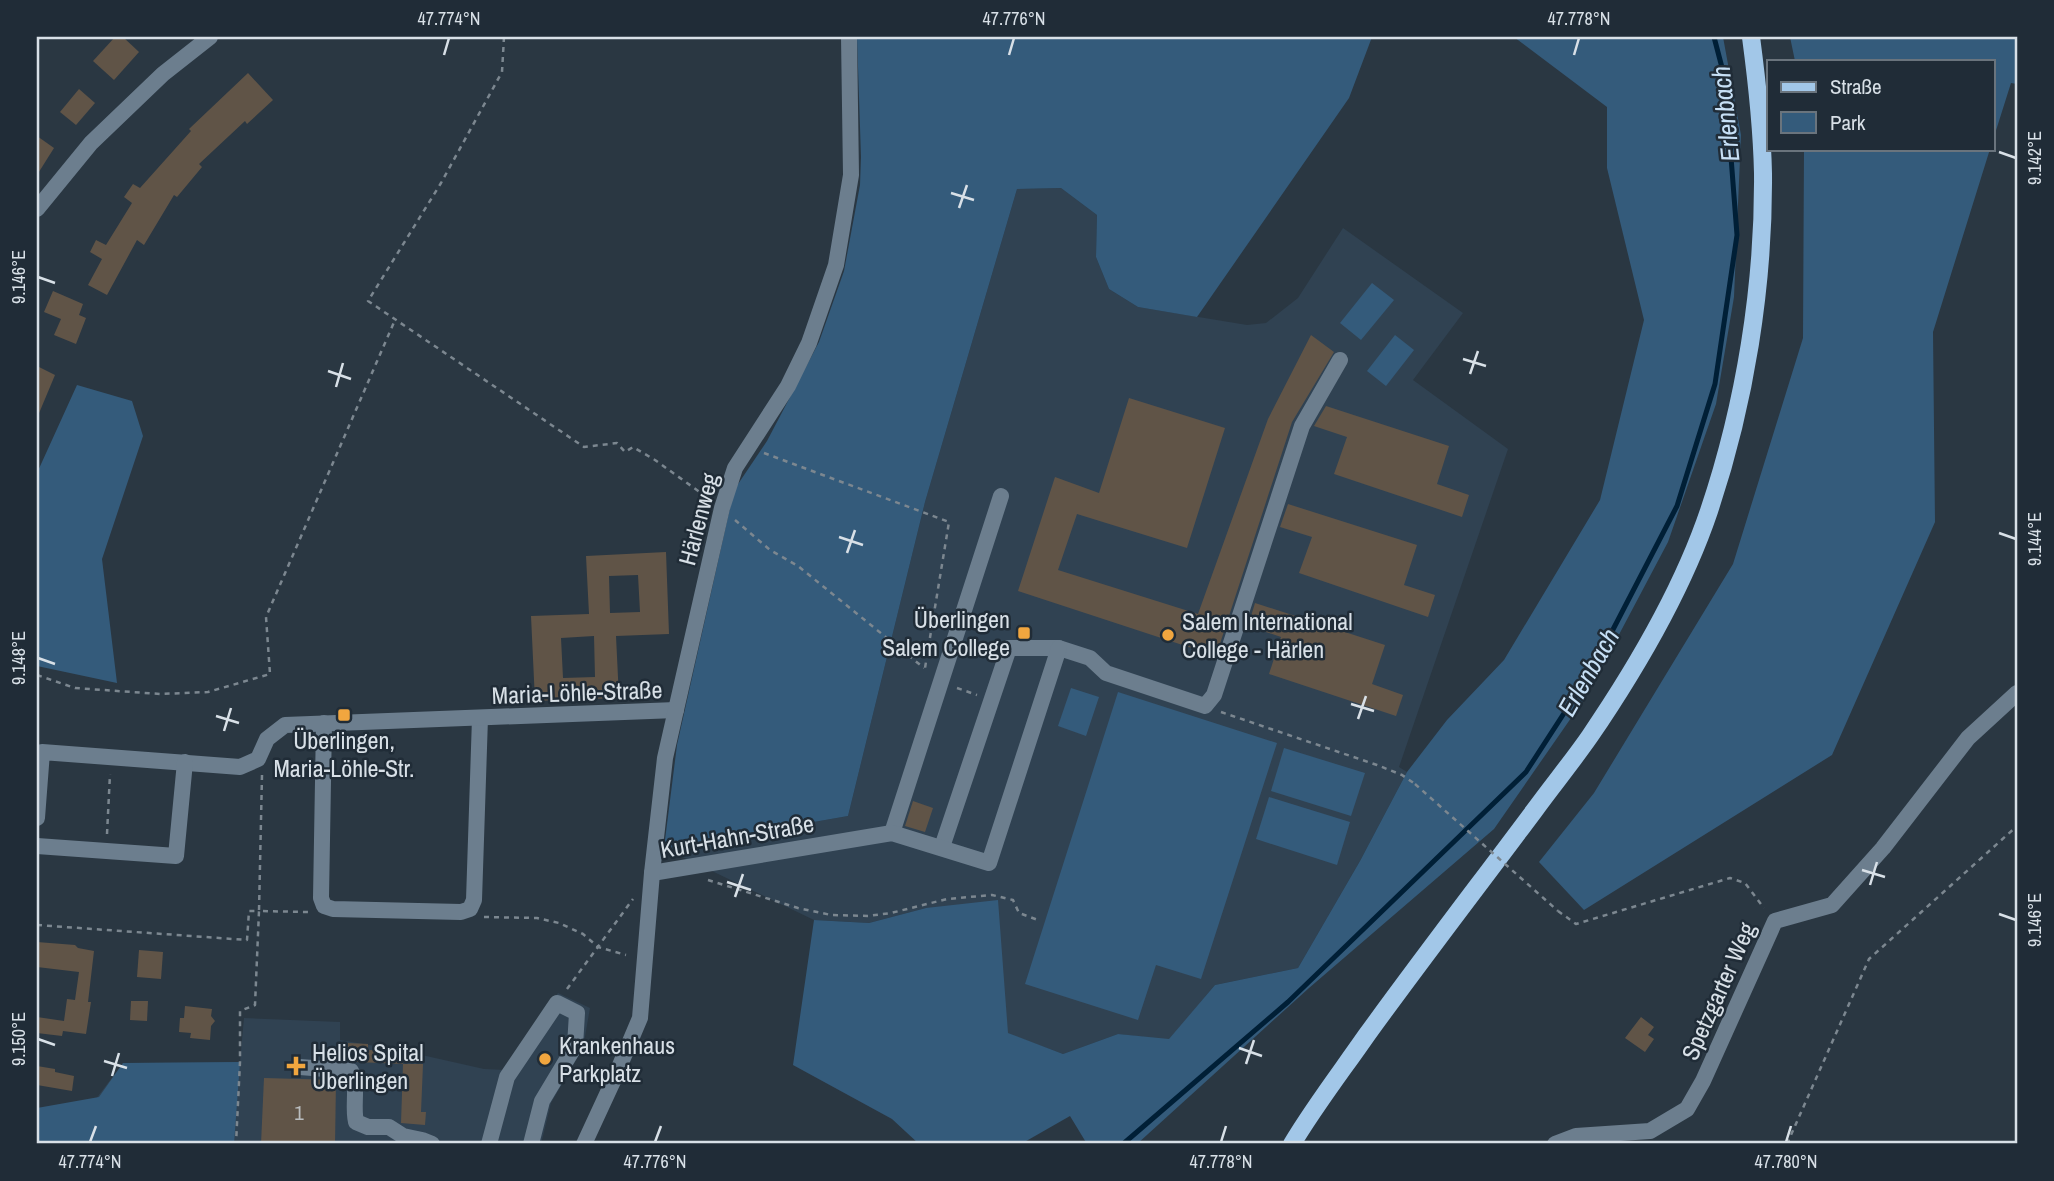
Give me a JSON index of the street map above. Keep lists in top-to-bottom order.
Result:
{
  "streets": {
    "street": [
      "Härlenweg",
      "Maria-Löhle-Straße",
      "Kurt-Hahn-Straße",
      "Spetzgarter Weg"
    ]
  },
  "crossings": [
    ["Härlenweg", "Maria-Löhle-Straße"],
    ["Härlenweg", "Kurt-Hahn-Straße"]
  ],
  "water": ["Erlenbach"],
  "places": {
    "transit": ["Überlingen Salem College", "Überlingen, Maria-Löhle-Str."],
    "other": ["Salem International College - Härlen", "Krankenhaus Parkplatz"],
    "health": ["Helios Spital Überlingen"]
  },
  "house_numbers": ["1"],
  "legend": ["Straße", "Park"],
  "coordinates": [
    "47.774°N",
    "47.776°N",
    "47.778°N",
    "9.142°E",
    "9.146°E",
    "9.144°E",
    "9.148°E",
    "9.150°E",
    "47.780°N"
  ]
}
